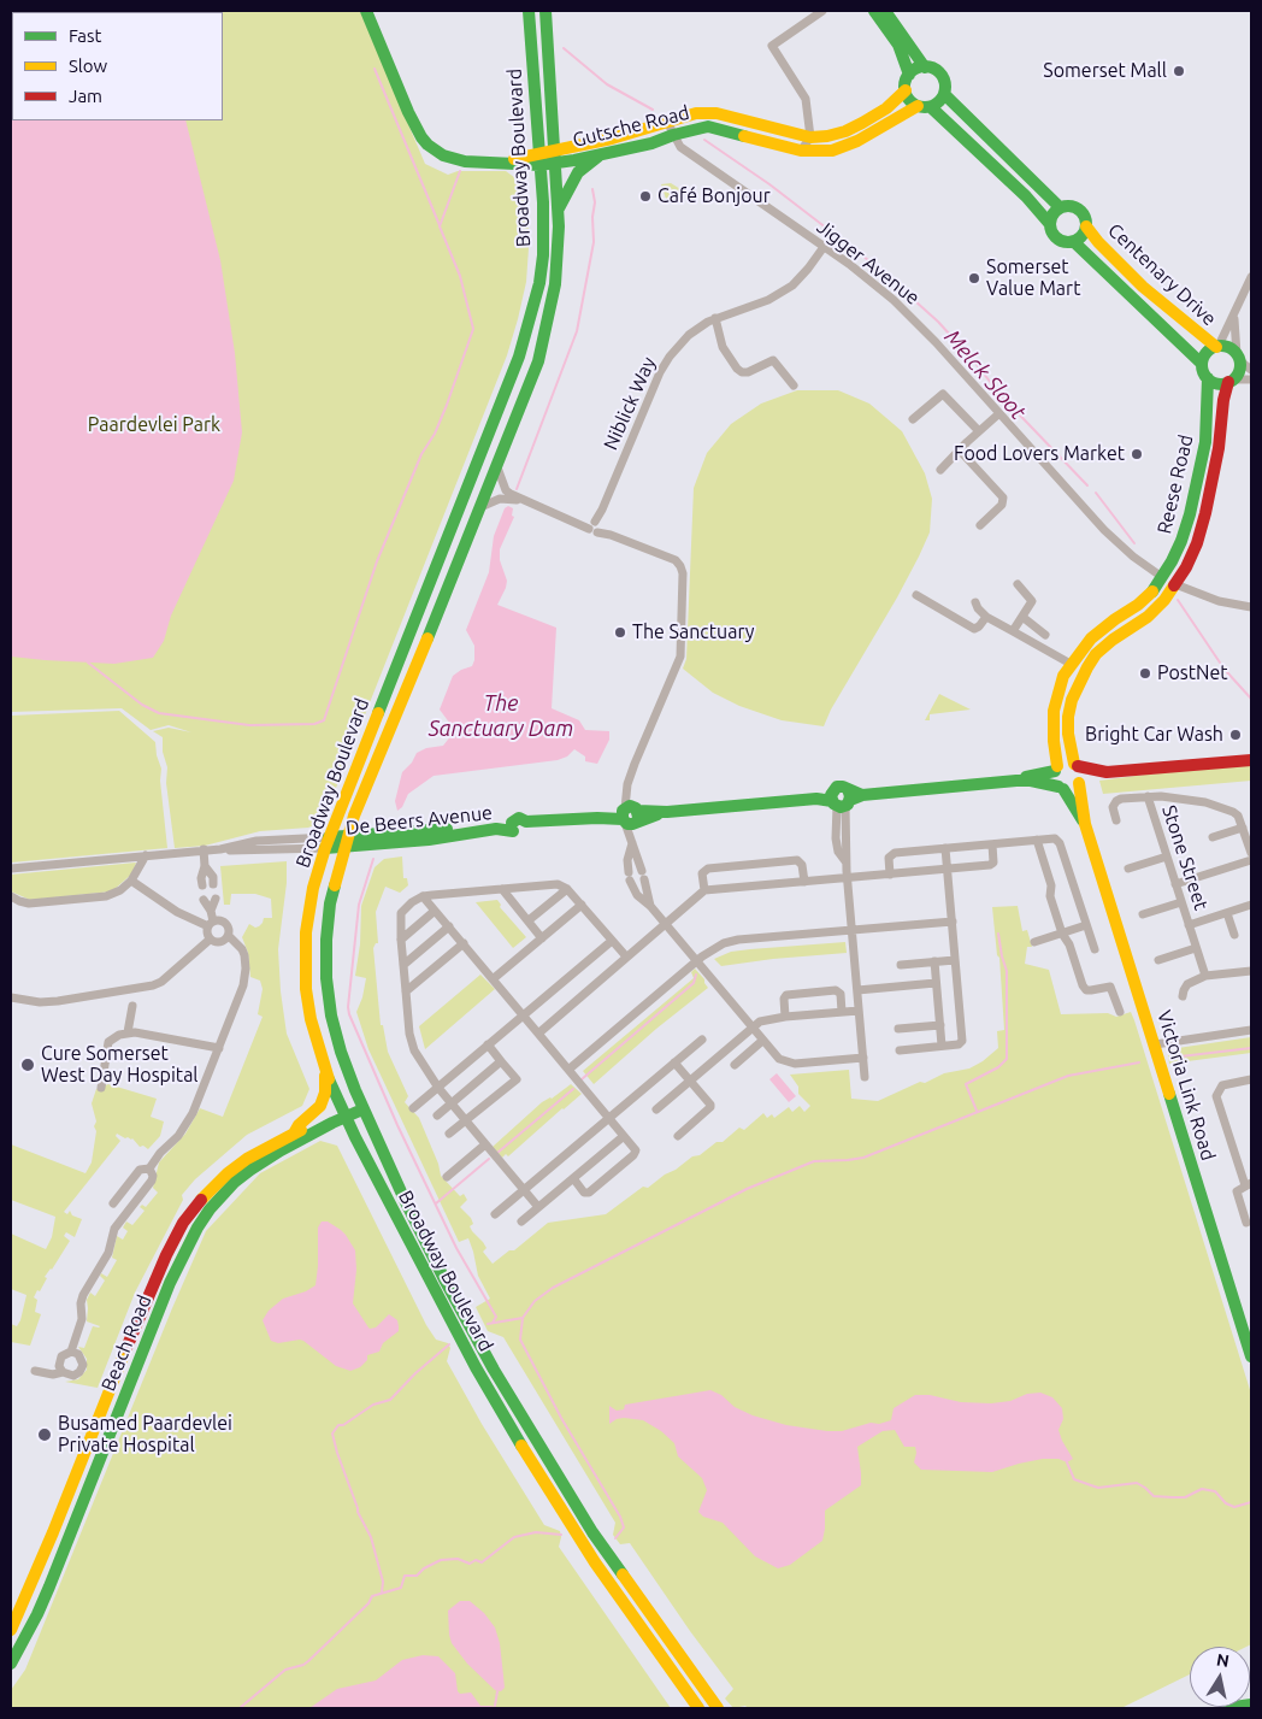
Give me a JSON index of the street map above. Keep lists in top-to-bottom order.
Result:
{
  "streets": {
    "main road": [
      "Gutsche Road",
      "Broadway Boulevard",
      "Centenary Drive",
      "Reese Road",
      "De Beers Avenue",
      "Victoria Link Road",
      "Beach Road"
    ],
    "street": ["Jigger Avenue", "Niblick Way", "Stone Street"]
  },
  "crossings": [
    ["Gutsche Road", "Broadway Boulevard"],
    ["Gutsche Road", "Jigger Avenue"],
    ["Broadway Boulevard", "De Beers Avenue"],
    ["Broadway Boulevard", "Beach Road"],
    ["Jigger Avenue", "Niblick Way"],
    ["Jigger Avenue", "Reese Road"],
    ["Centenary Drive", "Reese Road"],
    ["Reese Road", "De Beers Avenue"],
    ["Reese Road", "Victoria Link Road"],
    ["De Beers Avenue", "Victoria Link Road"]
  ],
  "water": ["Melck Sloot", "The Sanctuary Dam"],
  "parks": ["Paardevlei Park"],
  "places": [
    "Somerset Mall",
    "Café Bonjour",
    "Somerset Value Mart",
    "Food Lovers Market",
    "The Sanctuary",
    "PostNet",
    "Bright Car Wash",
    "Cure Somerset West Day Hospital",
    "Busamed Paardevlei Private Hospital"
  ],
  "legend": ["Fast", "Slow", "Jam"],
  "north": "top"
}
